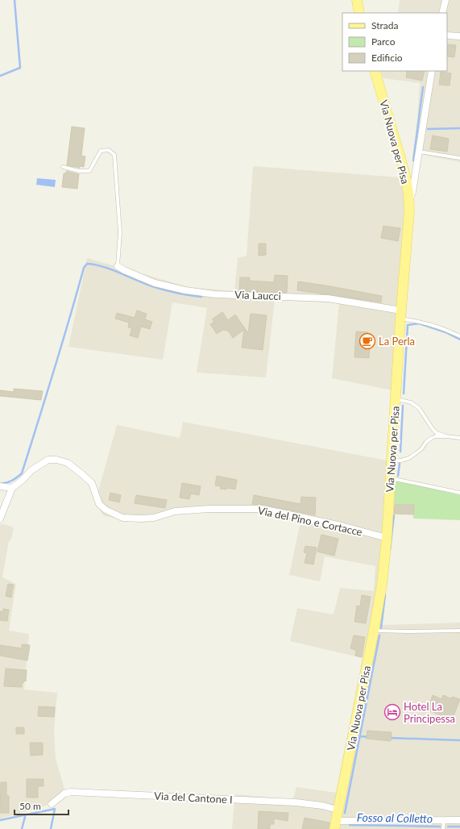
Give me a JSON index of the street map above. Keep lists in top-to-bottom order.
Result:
{
  "streets": {
    "main road": ["Via Nuova per Pisa"],
    "street": ["Via Laucci", "Via del Pino e Cortacce", "Via del Cantone I"]
  },
  "crossings": [
    ["Via Nuova per Pisa", "Via Laucci"],
    ["Via Nuova per Pisa", "Via del Pino e Cortacce"],
    ["Via Nuova per Pisa", "Via del Cantone I"]
  ],
  "water": ["Fosso al Colletto"],
  "places": {
    "cafe": ["La Perla"],
    "hotel": ["Hotel La Principessa"]
  },
  "legend": ["Strada", "Parco", "Edificio"],
  "scale_bar": "50 m"
}
